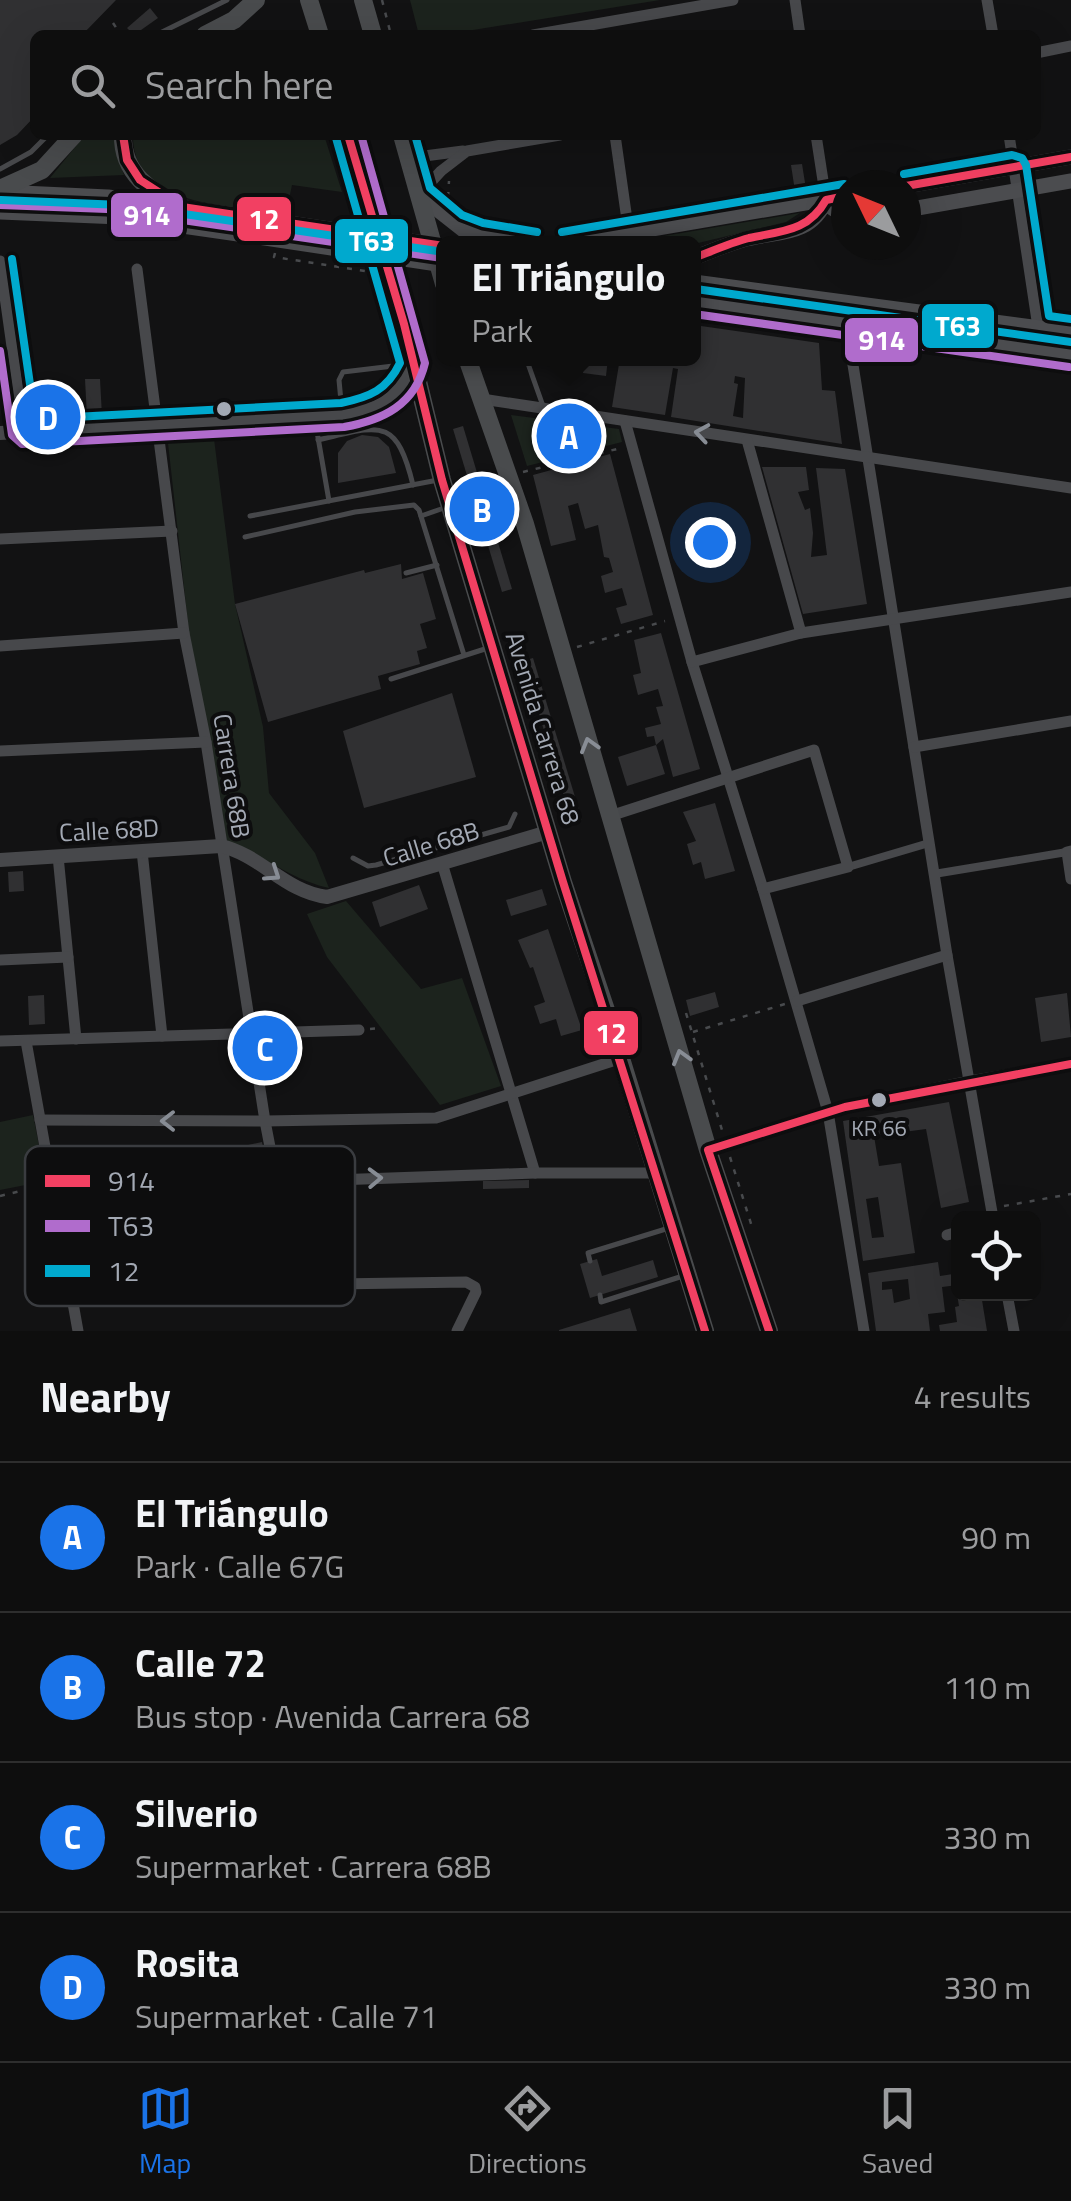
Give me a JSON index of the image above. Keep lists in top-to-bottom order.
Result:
{
  "streets": {
    "main road": ["Avenida Carrera 68"],
    "street": ["Carrera 68B", "Calle 68D", "Calle 68B"]
  },
  "crossings": [
    ["Avenida Carrera 68", "Calle 68B"],
    ["Carrera 68B", "Calle 68D"],
    ["Carrera 68B", "Calle 68B"],
    ["Calle 68D", "Calle 68B"]
  ],
  "one_way": ["Calle 68B"],
  "places": ["KR 66"],
  "lines": ["transit line 12", "transit line 914", "transit line T63"],
  "legend": ["914", "T63", "12"],
  "north": "top left",
  "page": {
    "search": "Search here",
    "popup": ["El Triángulo", "Park"],
    "pins": [
      "D",
      "A",
      "B",
      "C"
    ],
    "heading": ["Nearby", "4 results"],
    "list": [
      {
        "mark": "A",
        "name": "El Triángulo",
        "note": "Park · Calle 67G",
        "value": "90 m"
      },
      {
        "mark": "B",
        "name": "Calle 72",
        "note": "Bus stop · Avenida Carrera 68",
        "value": "110 m"
      },
      {
        "mark": "C",
        "name": "Silverio",
        "note": "Supermarket · Carrera 68B",
        "value": "330 m"
      },
      {
        "mark": "D",
        "name": "Rosita",
        "note": "Supermarket · Calle 71",
        "value": "330 m"
      }
    ],
    "nav": ["Map", "Directions", "Saved"]
  }
}
